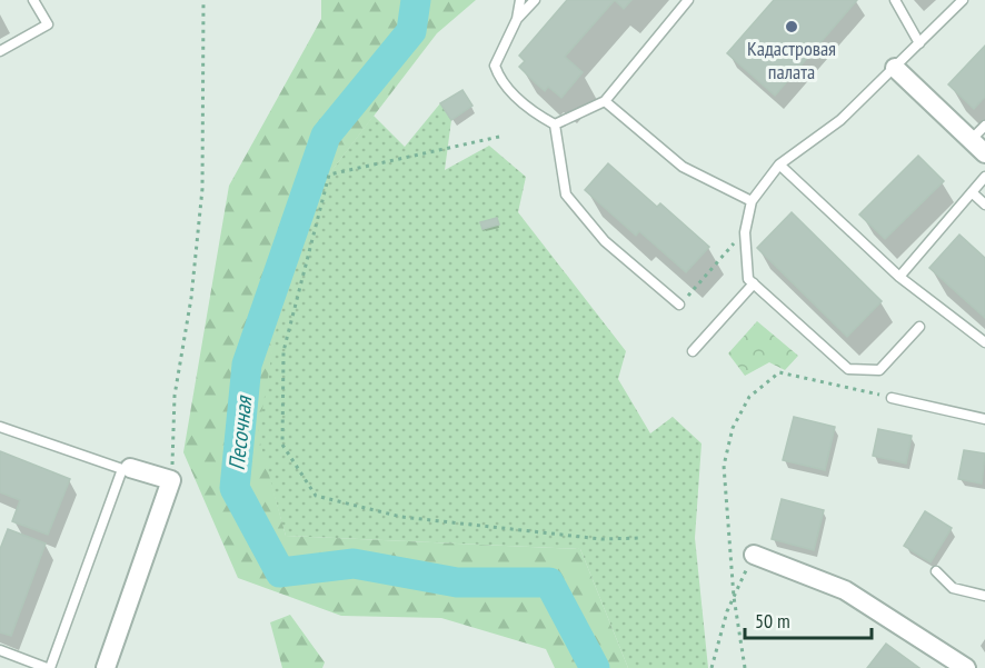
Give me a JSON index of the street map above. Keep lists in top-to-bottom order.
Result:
{
  "water": ["Песочная"],
  "places": ["Кадастровая палата"],
  "scale_bar": "50 m"
}
